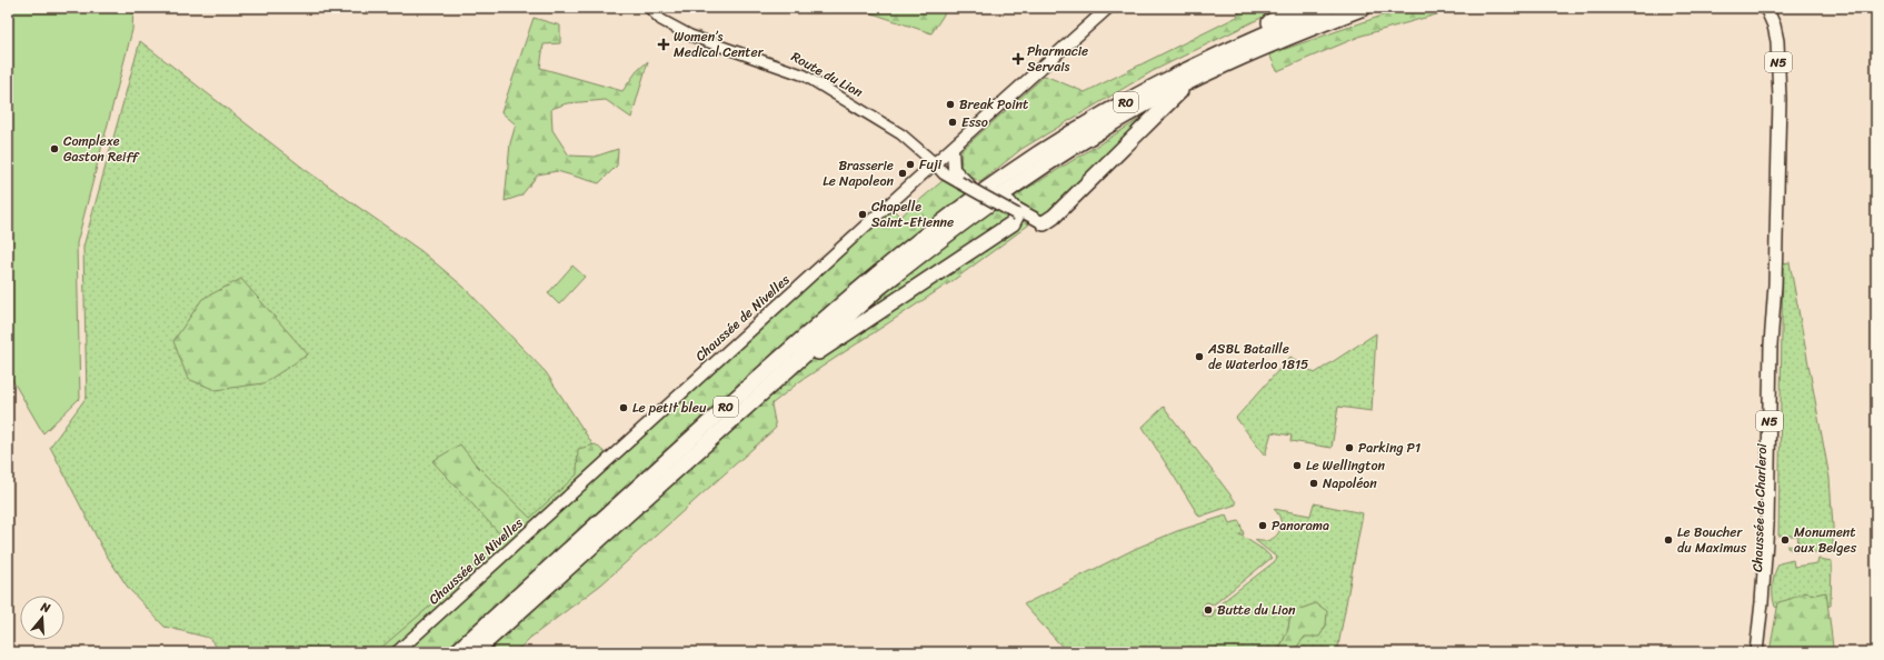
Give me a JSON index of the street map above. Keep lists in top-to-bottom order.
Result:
{
  "streets": {
    "highway": ["R0"],
    "main road": [
      "N5",
      "Route du Lion",
      "Chaussée de Nivelles",
      "Chaussée de Charleroi"
    ]
  },
  "crossings": [
    ["Route du Lion", "Chaussée de Nivelles"]
  ],
  "places": {
    "health": ["Women’s Medical Center", "Pharmacie Servais"],
    "other": [
      "Break Point",
      "Esso",
      "Complexe Gaston Reiff",
      "Fuji",
      "Brasserie Le Napoleon",
      "Chapelle Saint-Etienne",
      "ASBL Bataille de Waterloo 1815",
      "Le petit bleu",
      "Parking P1",
      "Le Wellington",
      "Napoléon",
      "Panorama",
      "Le Boucher du Maximus",
      "Monument aux Belges",
      "Butte du Lion"
    ]
  },
  "north": "top"
}
